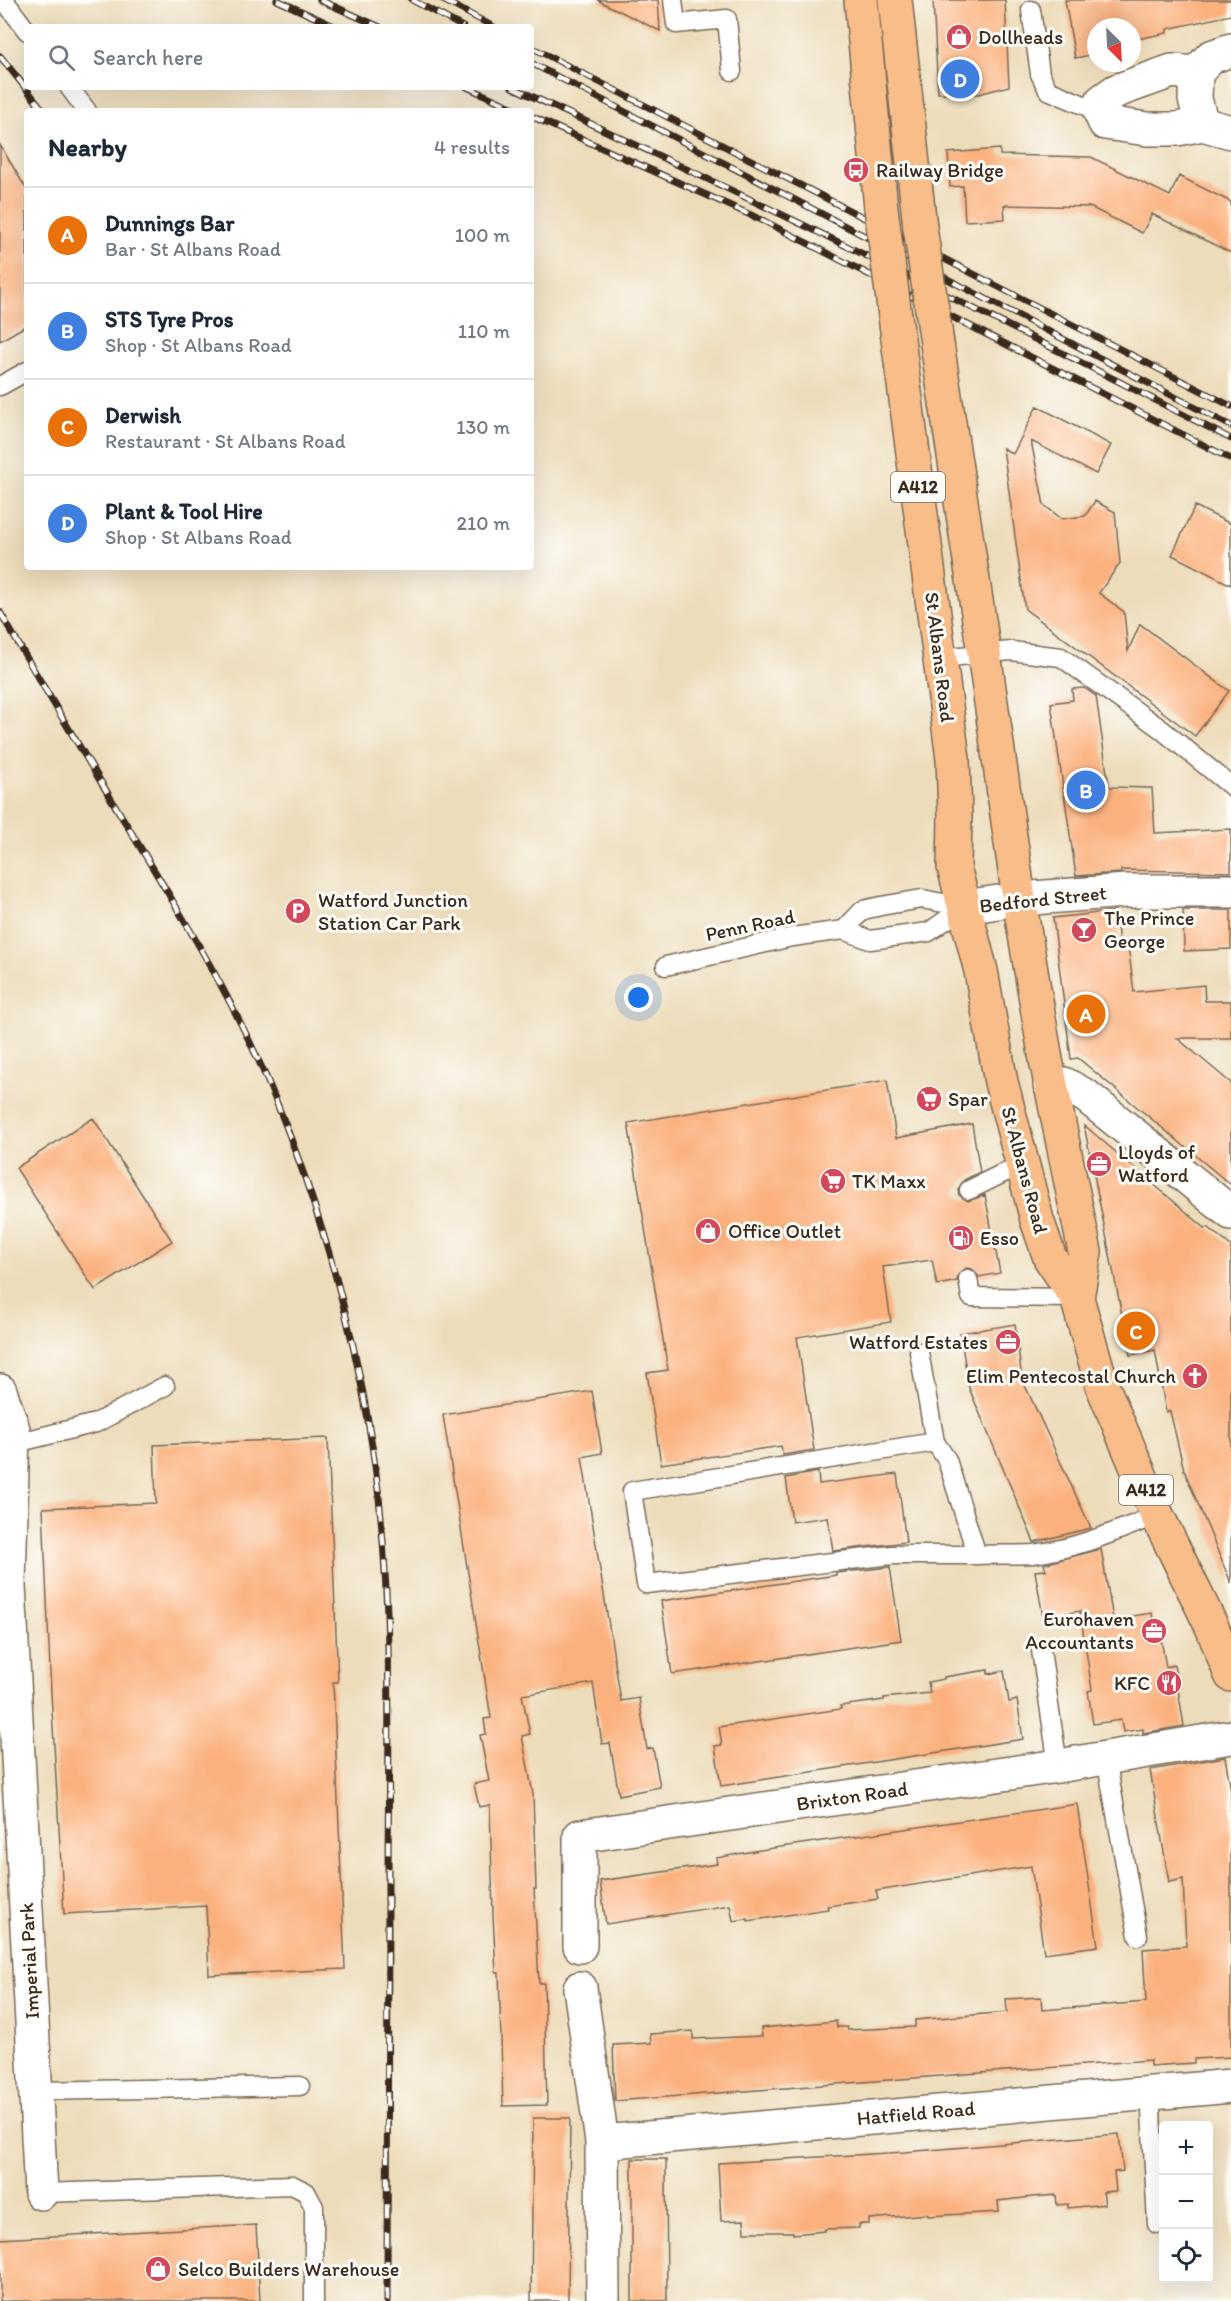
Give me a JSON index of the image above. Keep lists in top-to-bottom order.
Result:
{
  "streets": {
    "main road": ["A412", "St Albans Road"],
    "street": [
      "Bedford Street",
      "Brixton Road",
      "Imperial Park",
      "Hatfield Road"
    ],
    "lane": ["Penn Road"]
  },
  "crossings": [
    ["St Albans Road", "Bedford Street"],
    ["St Albans Road", "Penn Road"],
    ["Bedford Street", "Penn Road"]
  ],
  "places": {
    "shop": ["Dollheads", "Office Outlet", "Selco Builders Warehouse"],
    "bus stop": ["Railway Bridge"],
    "parking": ["Watford Junction Station Car Park"],
    "bar": ["The Prince George"],
    "supermarket": ["Spar", "TK Maxx"],
    "office": ["Lloyds of Watford", "Watford Estates", "Eurohaven Accountants"],
    "fuel station": ["Esso"],
    "church": ["Elim Pentecostal Church"],
    "restaurant": ["KFC"]
  },
  "north": "bottom right",
  "page": {
    "search": "Search here",
    "pins": [
      "D",
      "B",
      "A",
      "C"
    ],
    "heading": ["Nearby", "4 results"],
    "list": [
      {
        "mark": "A",
        "name": "Dunnings Bar",
        "note": "Bar · St Albans Road",
        "value": "100 m"
      },
      {
        "mark": "B",
        "name": "STS Tyre Pros",
        "note": "Shop · St Albans Road",
        "value": "110 m"
      },
      {
        "mark": "C",
        "name": "Derwish",
        "note": "Restaurant · St Albans Road",
        "value": "130 m"
      },
      {
        "mark": "D",
        "name": "Plant & Tool Hire",
        "note": "Shop · St Albans Road",
        "value": "210 m"
      }
    ],
    "map_buttons": ["+", "−"]
  }
}
